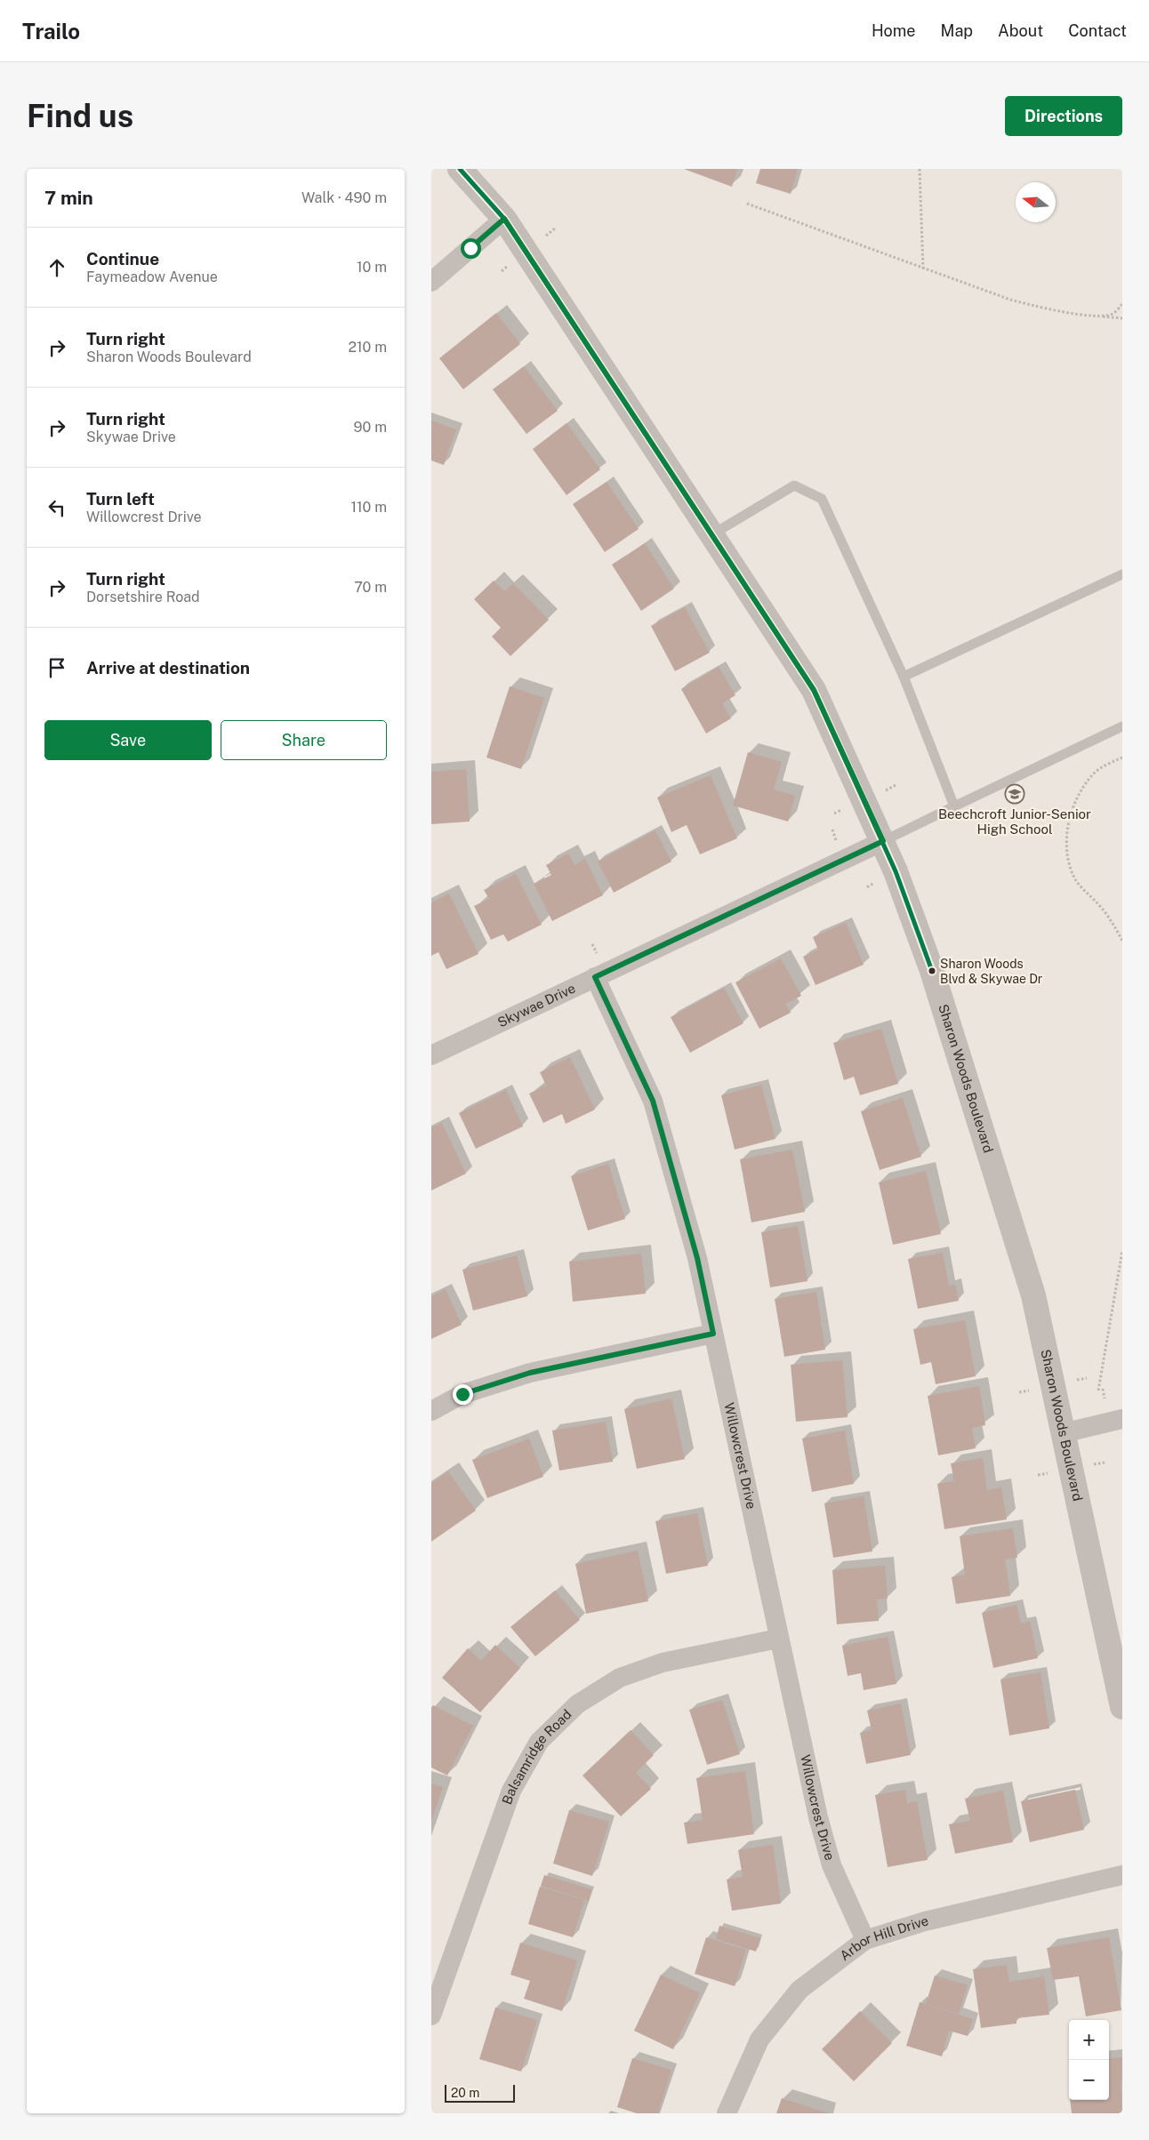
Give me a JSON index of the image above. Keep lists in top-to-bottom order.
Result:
{
  "streets": {
    "street": [
      "Skywae Drive",
      "Sharon Woods Boulevard",
      "Willowcrest Drive",
      "Balsamridge Road",
      "Arbor Hill Drive"
    ]
  },
  "crossings": [
    ["Skywae Drive", "Sharon Woods Boulevard"],
    ["Skywae Drive", "Willowcrest Drive"],
    ["Willowcrest Drive", "Balsamridge Road"],
    ["Willowcrest Drive", "Arbor Hill Drive"]
  ],
  "places": {
    "school or university": ["Beechcroft Junior-Senior High School"],
    "other": ["Sharon Woods Blvd & Skywae Dr"]
  },
  "scale_bar": "20 m",
  "north": "left",
  "page": {
    "header": "Trailo",
    "nav": [
      "Home",
      "Map",
      "About",
      "Contact"
    ],
    "buttons": [
      "Directions",
      ["Save", "Share"]
    ],
    "title": "Find us",
    "heading": ["7 min", "Walk · 490 m"],
    "list": [
      ["Continue", "Faymeadow Avenue", "10 m"],
      ["Turn right", "Sharon Woods Boulevard", "210 m"],
      ["Turn right", "Skywae Drive", "90 m"],
      ["Turn left", "Willowcrest Drive", "110 m"],
      ["Turn right", "Dorsetshire Road", "70 m"],
      "Arrive at destination"
    ],
    "map_buttons": ["+", "−"],
    "scale": "20 m"
  }
}
